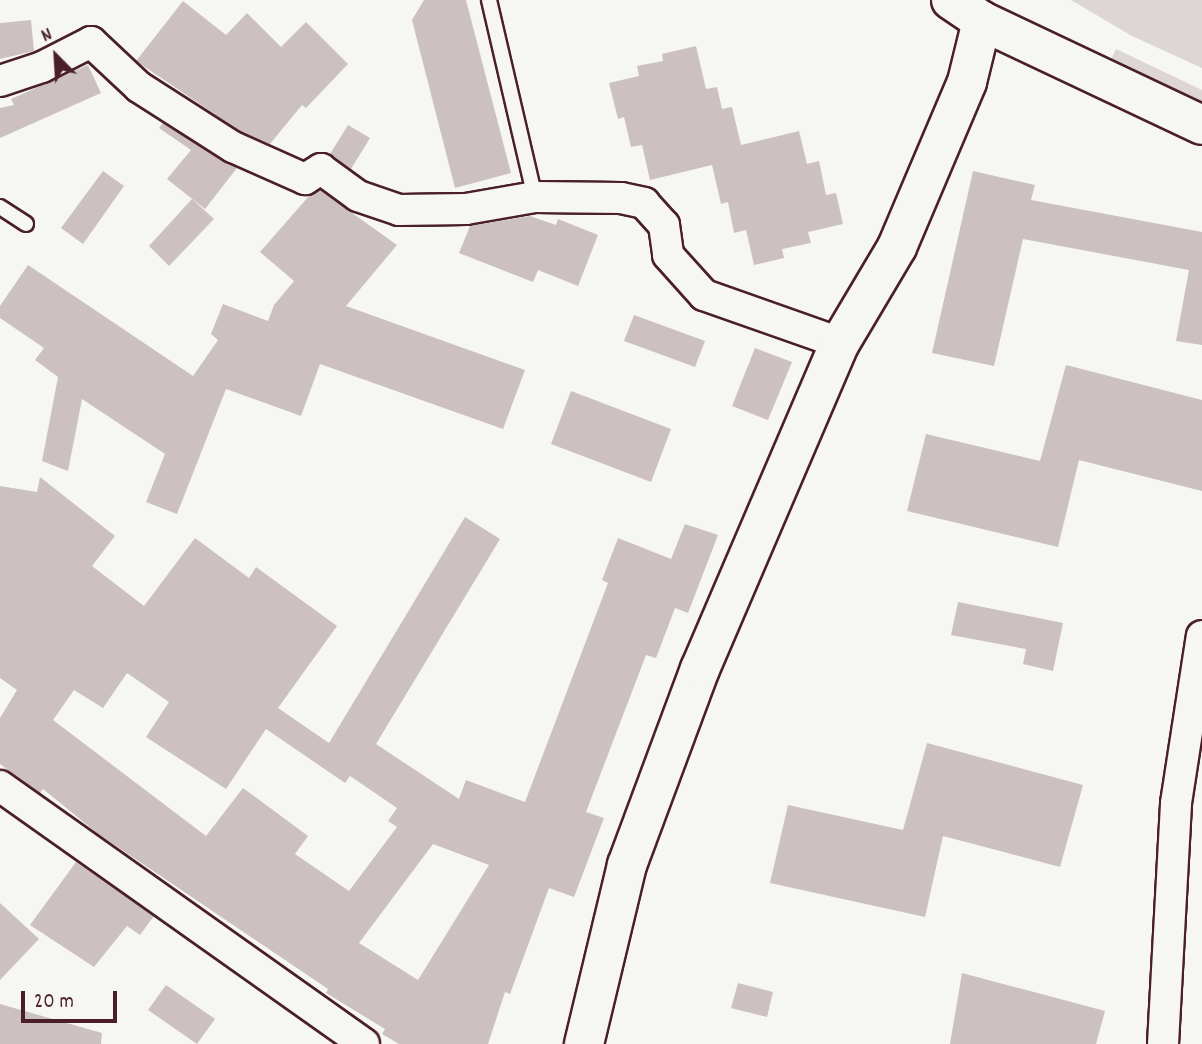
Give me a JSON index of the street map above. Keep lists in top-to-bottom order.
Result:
{
  "scale_bar": "20 m",
  "north": "top left"
}
